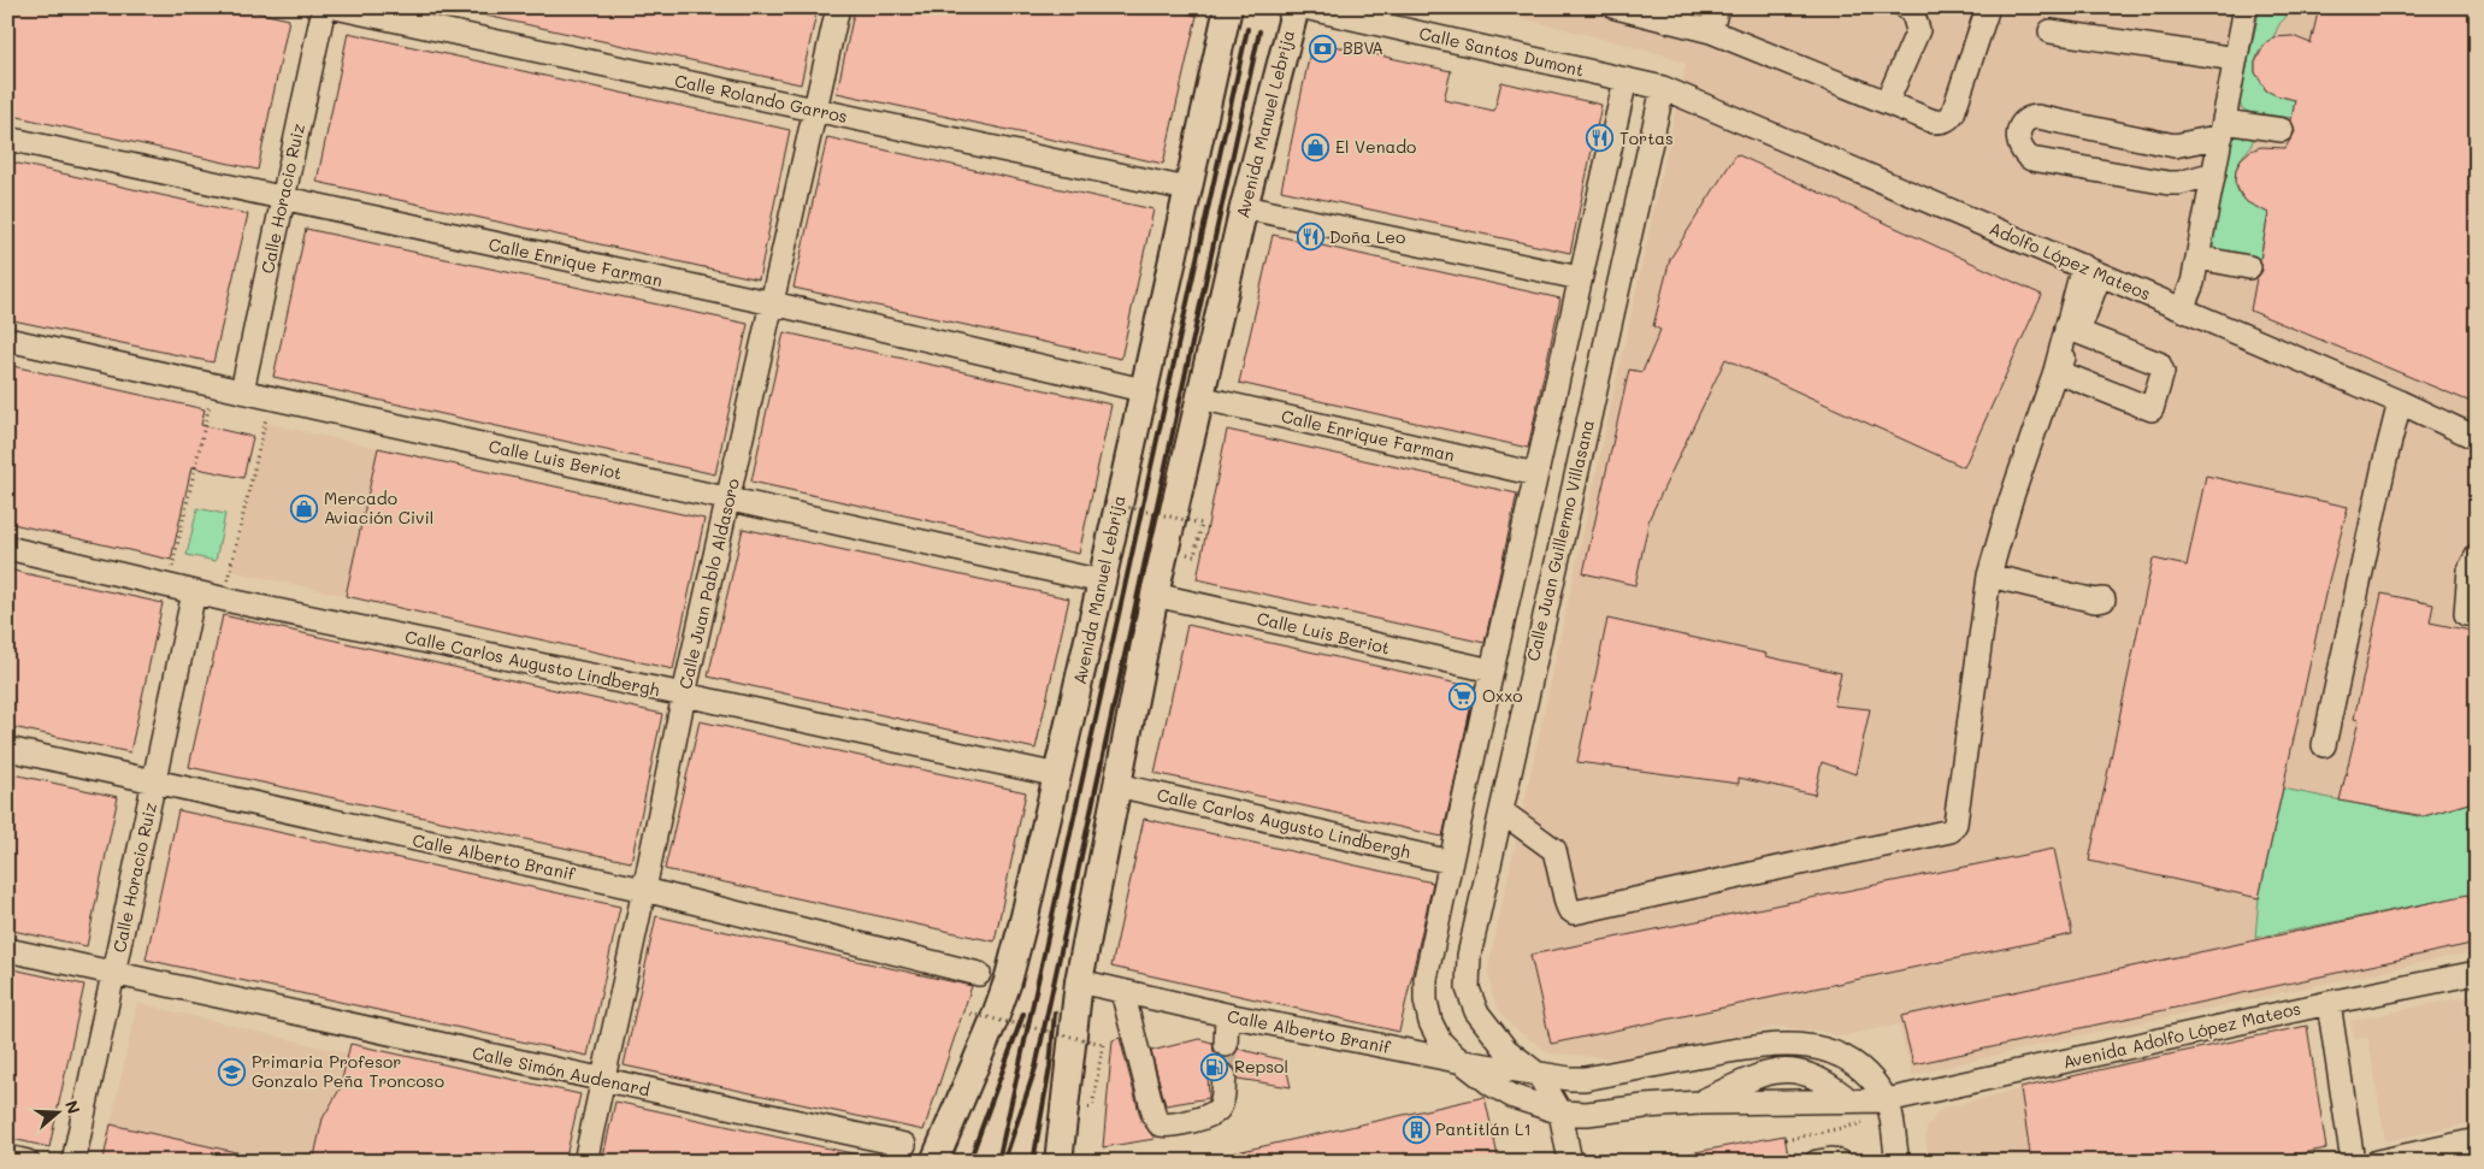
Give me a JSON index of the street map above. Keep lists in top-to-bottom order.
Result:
{
  "streets": {
    "main road": ["Avenida Manuel Lebrija"],
    "street": [
      "Calle Santos Dumont",
      "Calle Rolando Garros",
      "Calle Horacio Ruiz",
      "Adolfo López Mateos",
      "Calle Enrique Farman",
      "Calle Luis Beriot",
      "Calle Juan Guillermo Villasana",
      "Calle Juan Pablo Aldasoro",
      "Calle Carlos Augusto Lindbergh",
      "Calle Alberto Branif",
      "Avenida Adolfo López Mateos",
      "Calle Simón Audenard"
    ]
  },
  "crossings": [
    ["Calle Santos Dumont", "Adolfo López Mateos"],
    ["Calle Santos Dumont", "Calle Juan Guillermo Villasana"],
    ["Calle Rolando Garros", "Avenida Manuel Lebrija"],
    ["Calle Rolando Garros", "Calle Juan Pablo Aldasoro"],
    ["Avenida Manuel Lebrija", "Calle Enrique Farman"],
    ["Avenida Manuel Lebrija", "Calle Luis Beriot"],
    ["Avenida Manuel Lebrija", "Calle Carlos Augusto Lindbergh"],
    ["Avenida Manuel Lebrija", "Calle Alberto Branif"],
    ["Calle Horacio Ruiz", "Calle Enrique Farman"],
    ["Calle Horacio Ruiz", "Calle Luis Beriot"],
    ["Calle Horacio Ruiz", "Calle Carlos Augusto Lindbergh"],
    ["Calle Horacio Ruiz", "Calle Alberto Branif"],
    ["Calle Horacio Ruiz", "Calle Simón Audenard"],
    ["Adolfo López Mateos", "Calle Juan Guillermo Villasana"],
    ["Calle Enrique Farman", "Calle Juan Pablo Aldasoro"],
    ["Calle Luis Beriot", "Calle Juan Pablo Aldasoro"],
    ["Calle Juan Guillermo Villasana", "Calle Alberto Branif"],
    ["Calle Juan Pablo Aldasoro", "Calle Carlos Augusto Lindbergh"],
    ["Calle Juan Pablo Aldasoro", "Calle Alberto Branif"],
    ["Calle Juan Pablo Aldasoro", "Calle Simón Audenard"],
    ["Calle Alberto Branif", "Avenida Adolfo López Mateos"]
  ],
  "places": {
    "bank": ["BBVA"],
    "restaurant": ["Tortas", "Doña Leo"],
    "shop": ["El Venado", "Mercado Aviación Civil"],
    "supermarket": ["Oxxo"],
    "fuel station": ["Repsol"],
    "school or university": ["Primaria Profesor Gonzalo Peña Troncoso"],
    "building": ["Pantitlán L1"]
  },
  "north": "right"
}
